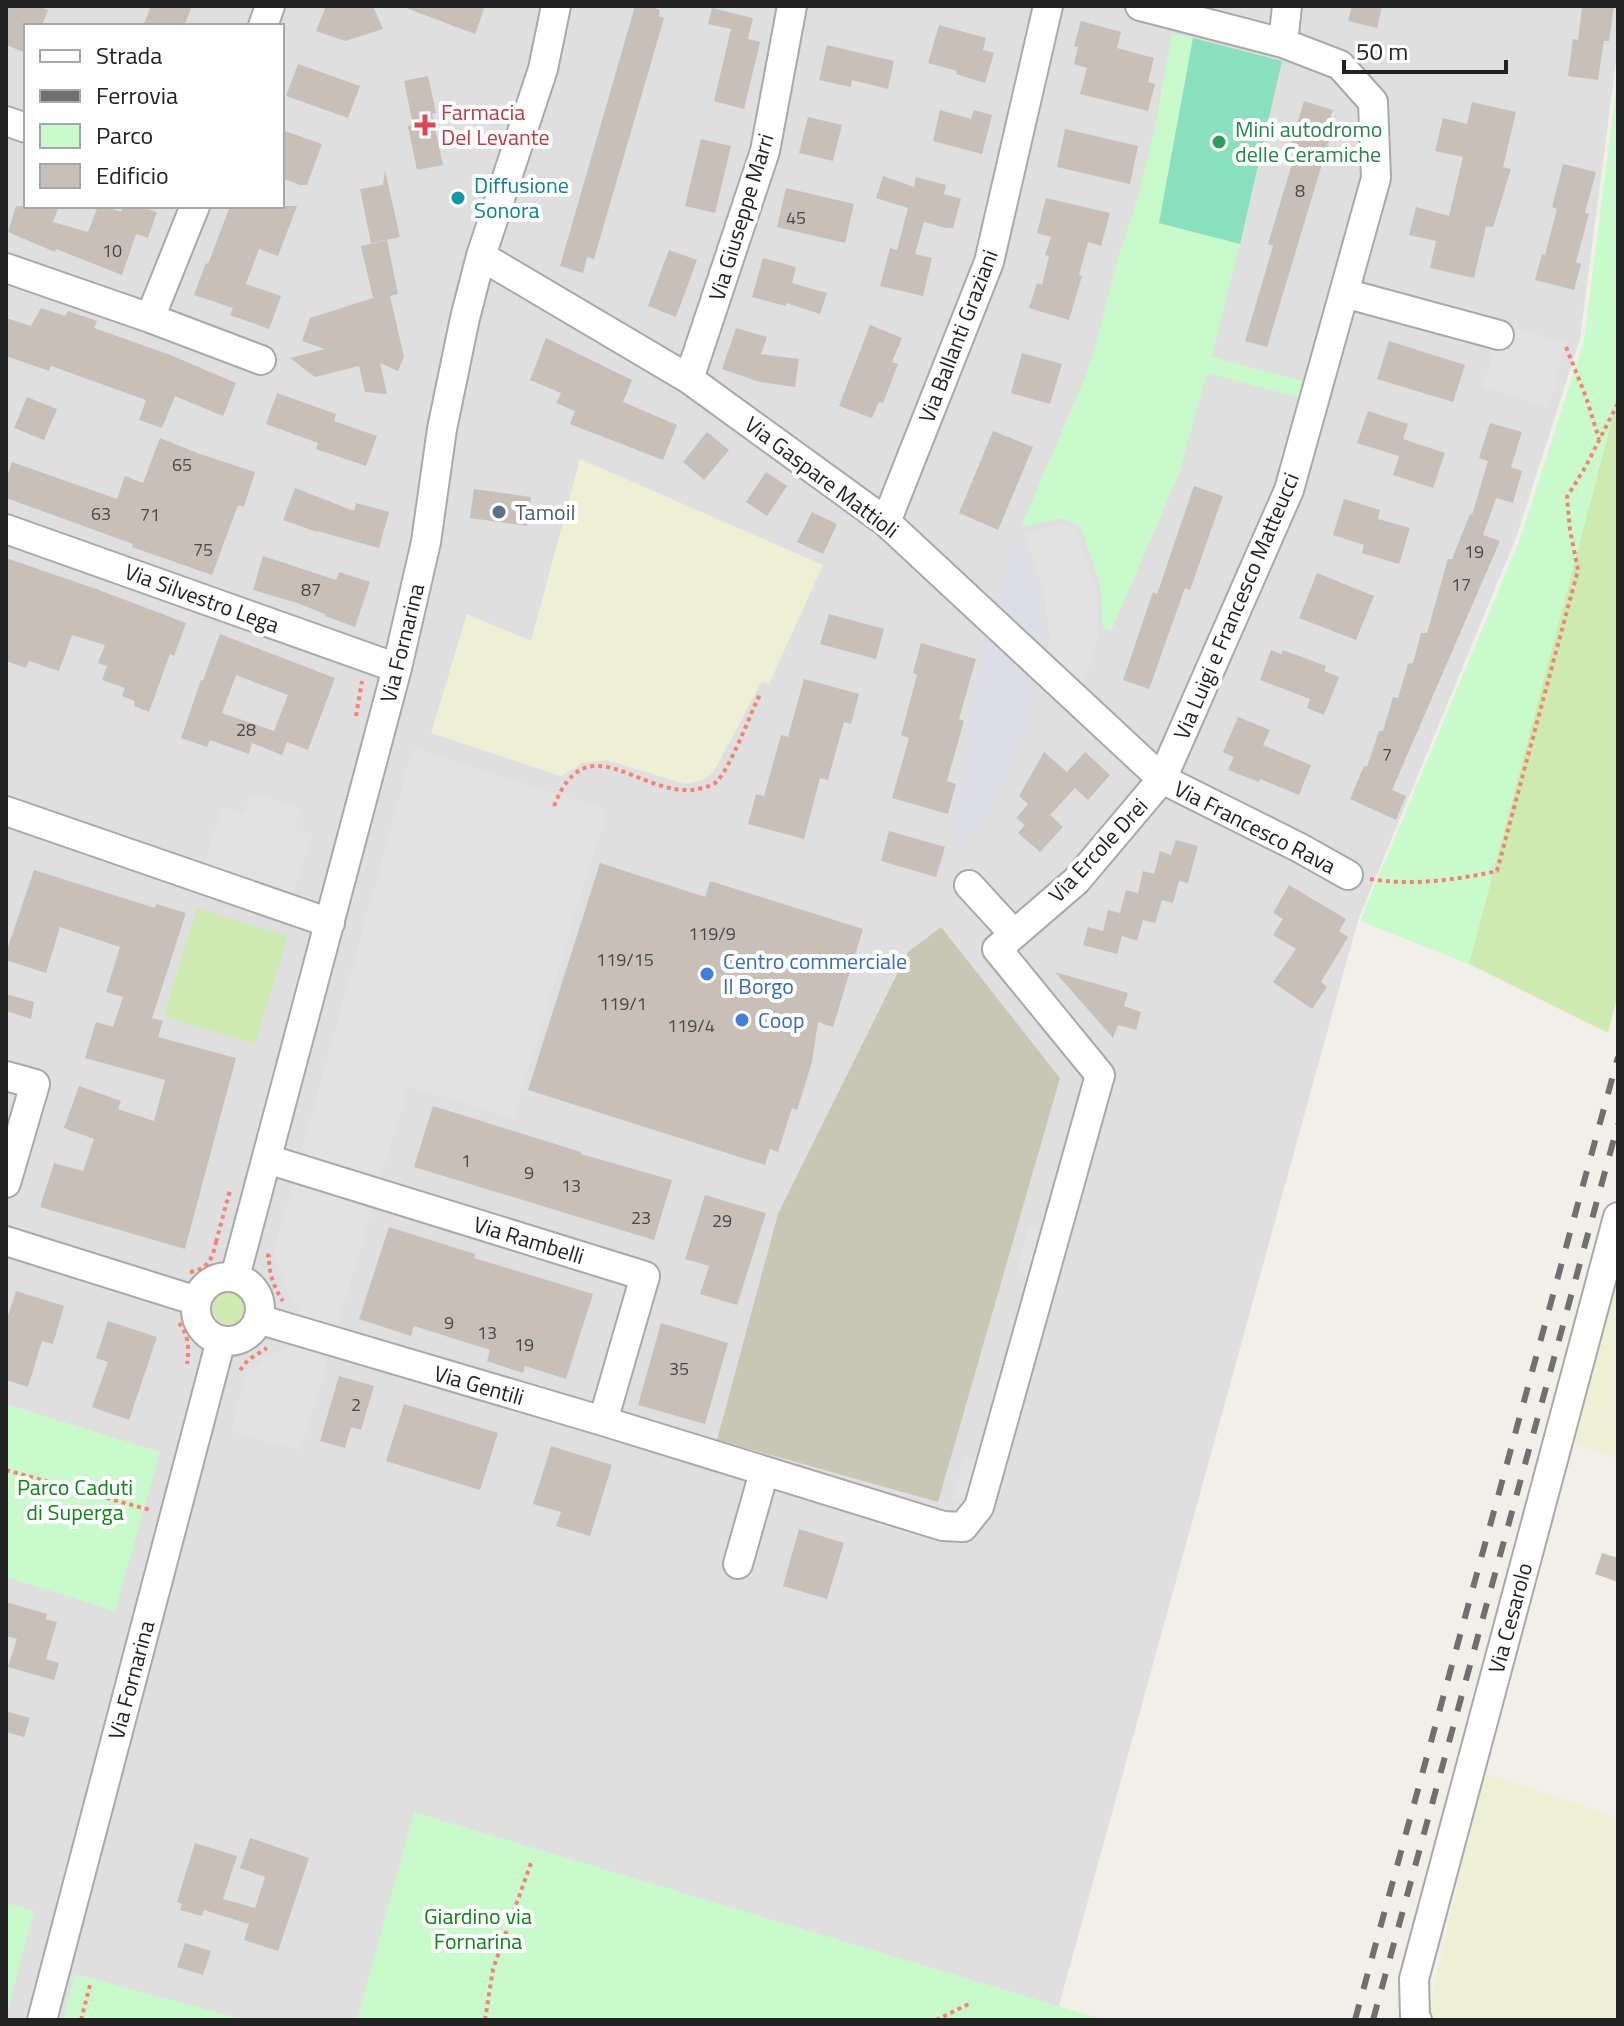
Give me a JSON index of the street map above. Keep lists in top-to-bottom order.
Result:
{
  "streets": {
    "street": [
      "Via Giuseppe Marri",
      "Via Ballanti Graziani",
      "Via Gaspare Mattioli",
      "Via Silvestro Lega",
      "Via Luigi e Francesco Matteucci",
      "Via Fornarina",
      "Via Francesco Rava",
      "Via Ercole Drei",
      "Via Rambelli",
      "Via Gentili",
      "Via Cesarolo"
    ]
  },
  "crossings": [
    ["Via Giuseppe Marri", "Via Gaspare Mattioli"],
    ["Via Ballanti Graziani", "Via Gaspare Mattioli"],
    ["Via Gaspare Mattioli", "Via Luigi e Francesco Matteucci"],
    ["Via Gaspare Mattioli", "Via Fornarina"],
    ["Via Gaspare Mattioli", "Via Francesco Rava"],
    ["Via Gaspare Mattioli", "Via Ercole Drei"],
    ["Via Silvestro Lega", "Via Fornarina"],
    ["Via Luigi e Francesco Matteucci", "Via Francesco Rava"],
    ["Via Luigi e Francesco Matteucci", "Via Ercole Drei"],
    ["Via Fornarina", "Via Rambelli"],
    ["Via Fornarina", "Via Gentili"],
    ["Via Francesco Rava", "Via Ercole Drei"],
    ["Via Ercole Drei", "Via Gentili"],
    ["Via Rambelli", "Via Gentili"]
  ],
  "parks": ["Parco Caduti di Superga", "Giardino via Fornarina"],
  "places": {
    "health": ["Farmacia Del Levante"],
    "other": [
      "Mini autodromo delle Ceramiche",
      "Diffusione Sonora",
      "Tamoil",
      "Centro commerciale Il Borgo",
      "Coop"
    ]
  },
  "house_numbers": [
    "8",
    "45",
    "10",
    "65",
    "63",
    "71",
    "75",
    "19",
    "17",
    "87",
    "28",
    "7",
    "119/9",
    "119/15",
    "119/1",
    "119/4",
    "1",
    "9",
    "13",
    "23",
    "29",
    "9",
    "13",
    "19",
    "35",
    "2"
  ],
  "legend": [
    "Strada",
    "Ferrovia",
    "Parco",
    "Edificio"
  ],
  "scale_bar": "50 m"
}
